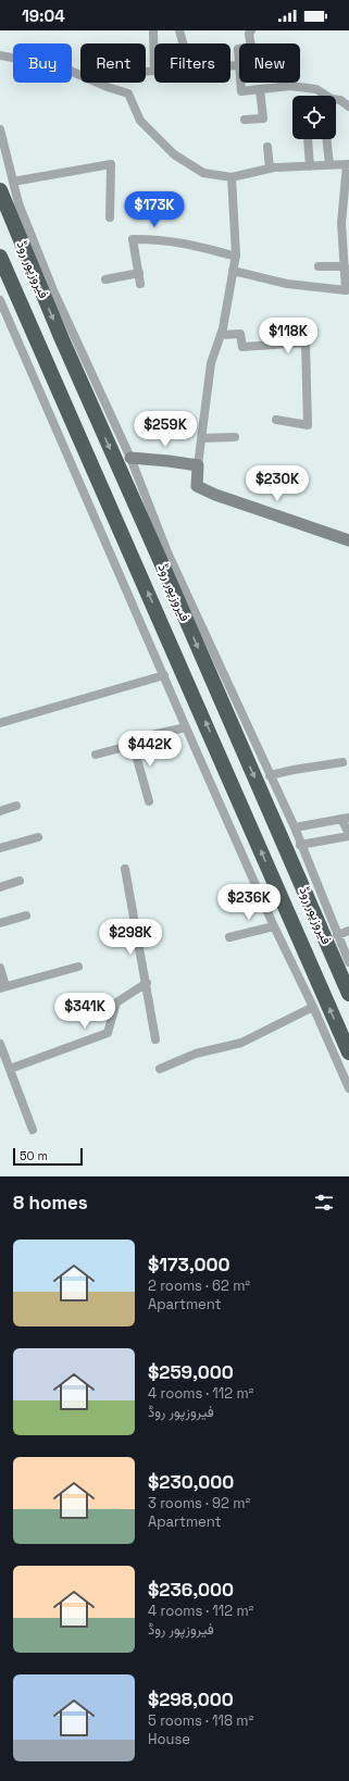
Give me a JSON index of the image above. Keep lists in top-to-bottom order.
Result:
{
  "streets": {
    "highway": ["فیروزپور روڈ"]
  },
  "scale_bar": "50 m",
  "page": {
    "status": "19:04",
    "chip": [
      "Buy",
      "Rent",
      "Filters",
      "New"
    ],
    "price": [
      "$173K",
      "$118K",
      "$259K",
      "$230K",
      "$442K",
      "$236K",
      "$298K",
      "$341K"
    ],
    "scale": "50 m",
    "heading": "8 homes",
    "list": [
      {
        "name": "$173,000",
        "note": "2 rooms · 62 m² · Apartment"
      },
      {
        "name": "$259,000",
        "note": "4 rooms · 112 m² · فیروزپور روڈ"
      },
      {
        "name": "$230,000",
        "note": "3 rooms · 92 m² · Apartment"
      },
      {
        "name": "$236,000",
        "note": "4 rooms · 112 m² · فیروزپور روڈ"
      },
      {
        "name": "$298,000",
        "note": "5 rooms · 118 m² · House"
      }
    ]
  }
}
